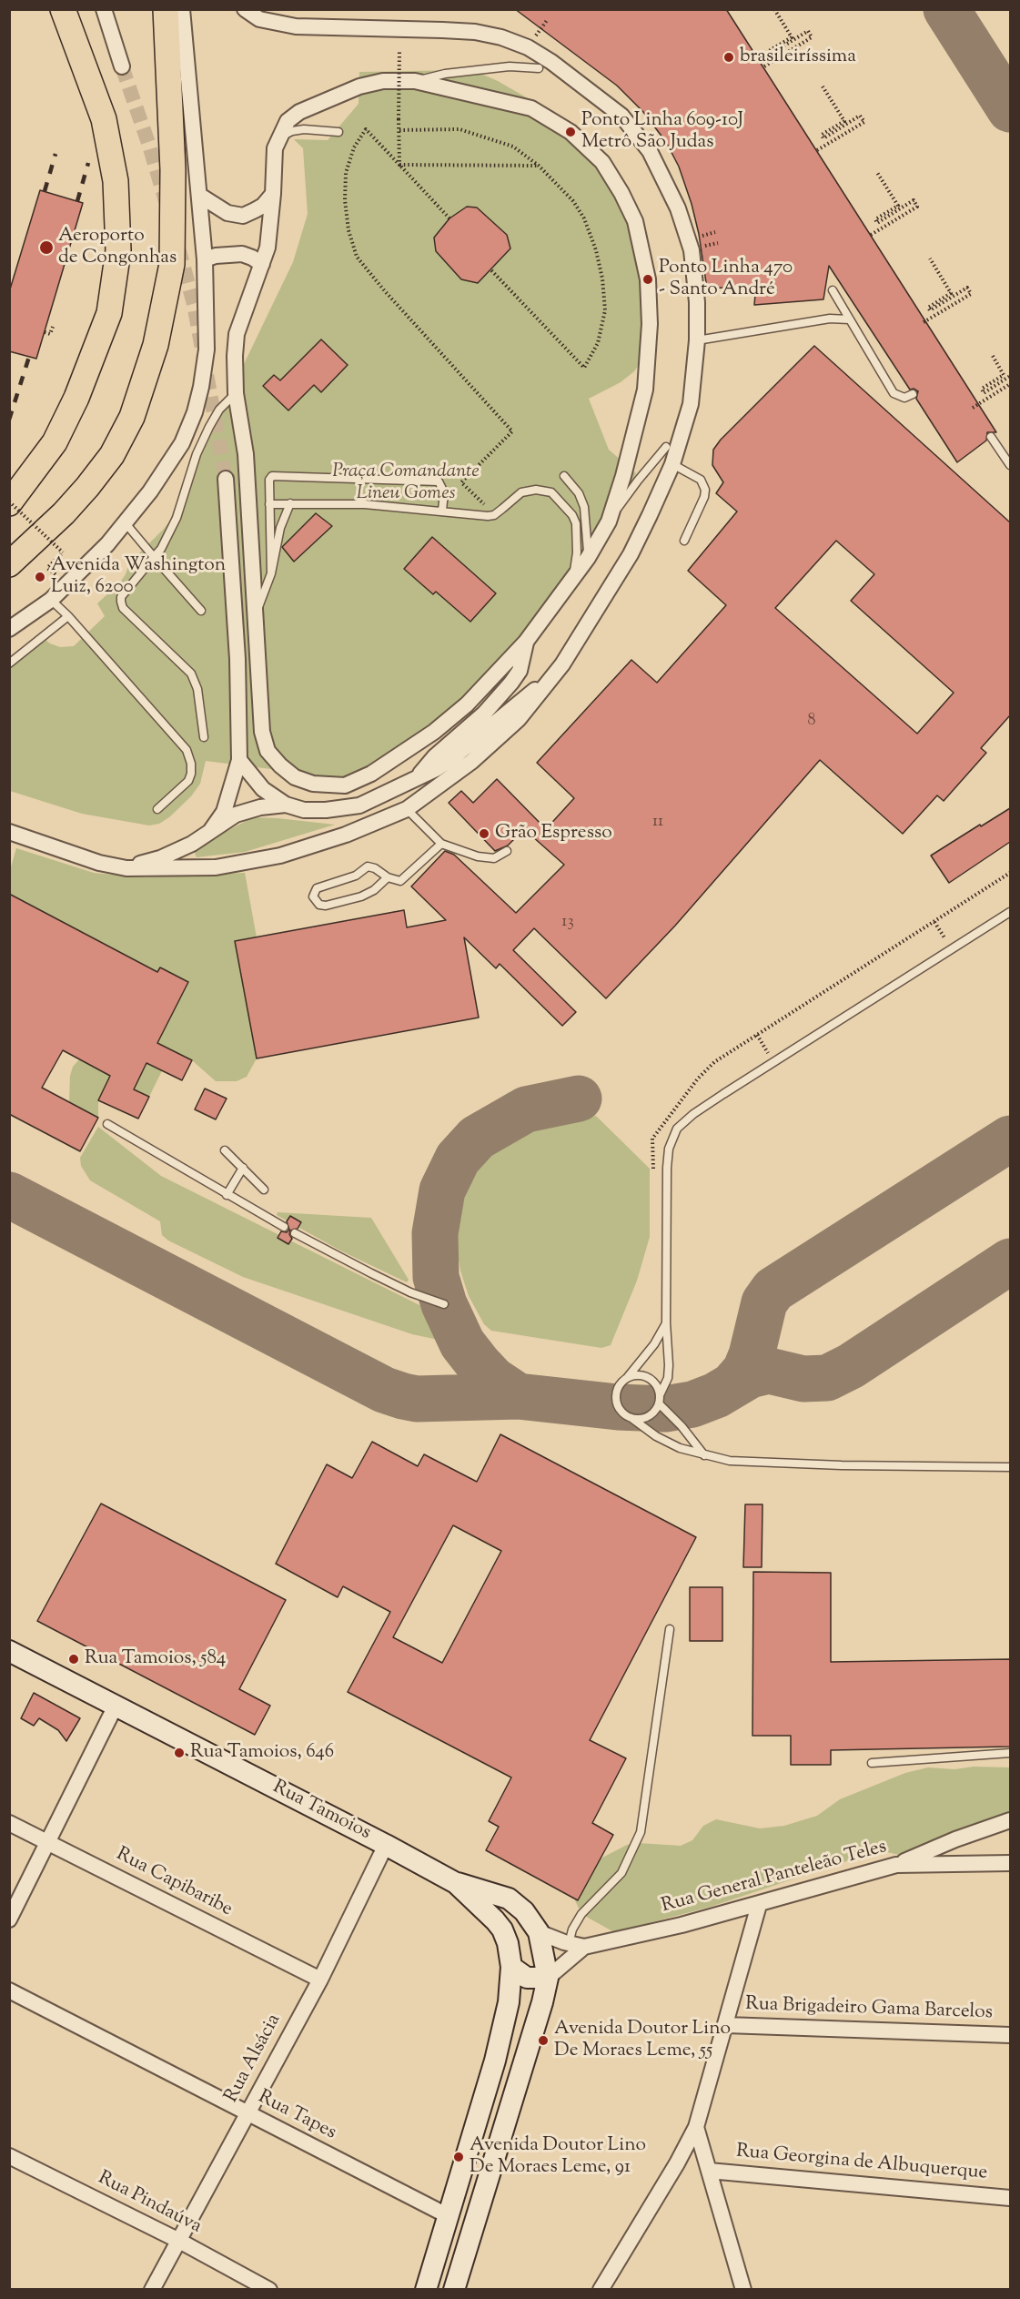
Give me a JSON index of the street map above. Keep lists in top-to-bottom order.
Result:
{
  "streets": {
    "main road": ["Rua Tamoios"],
    "street": [
      "Rua General Panteleão Teles",
      "Rua Capibaribe",
      "Rua Brigadeiro Gama Barcelos",
      "Rua Alsácia",
      "Rua Tapes",
      "Rua Georgina de Albuquerque",
      "Rua Pindaúva"
    ]
  },
  "crossings": [
    ["Rua Tamoios", "Rua General Panteleão Teles"],
    ["Rua Tamoios", "Rua Alsácia"],
    ["Rua Tamoios", "Rua Tapes"],
    ["Rua Capibaribe", "Rua Alsácia"],
    ["Rua Alsácia", "Rua Tapes"],
    ["Rua Alsácia", "Rua Pindaúva"]
  ],
  "parks": ["Praça Comandante Lineu Gomes"],
  "places": [
    "brasileiríssima",
    "Ponto Linha 609-10J Metrô São Judas",
    "Aeroporto de Congonhas",
    "Ponto Linha 470 - Santo André",
    "Avenida Washington Luiz, 6200",
    "Grão Espresso",
    "Rua Tamoios, 584",
    "Rua Tamoios, 646",
    "Avenida Doutor Lino De Moraes Leme, 55",
    "Avenida Doutor Lino De Moraes Leme, 91"
  ],
  "house_numbers": ["8", "11", "13"]
}
